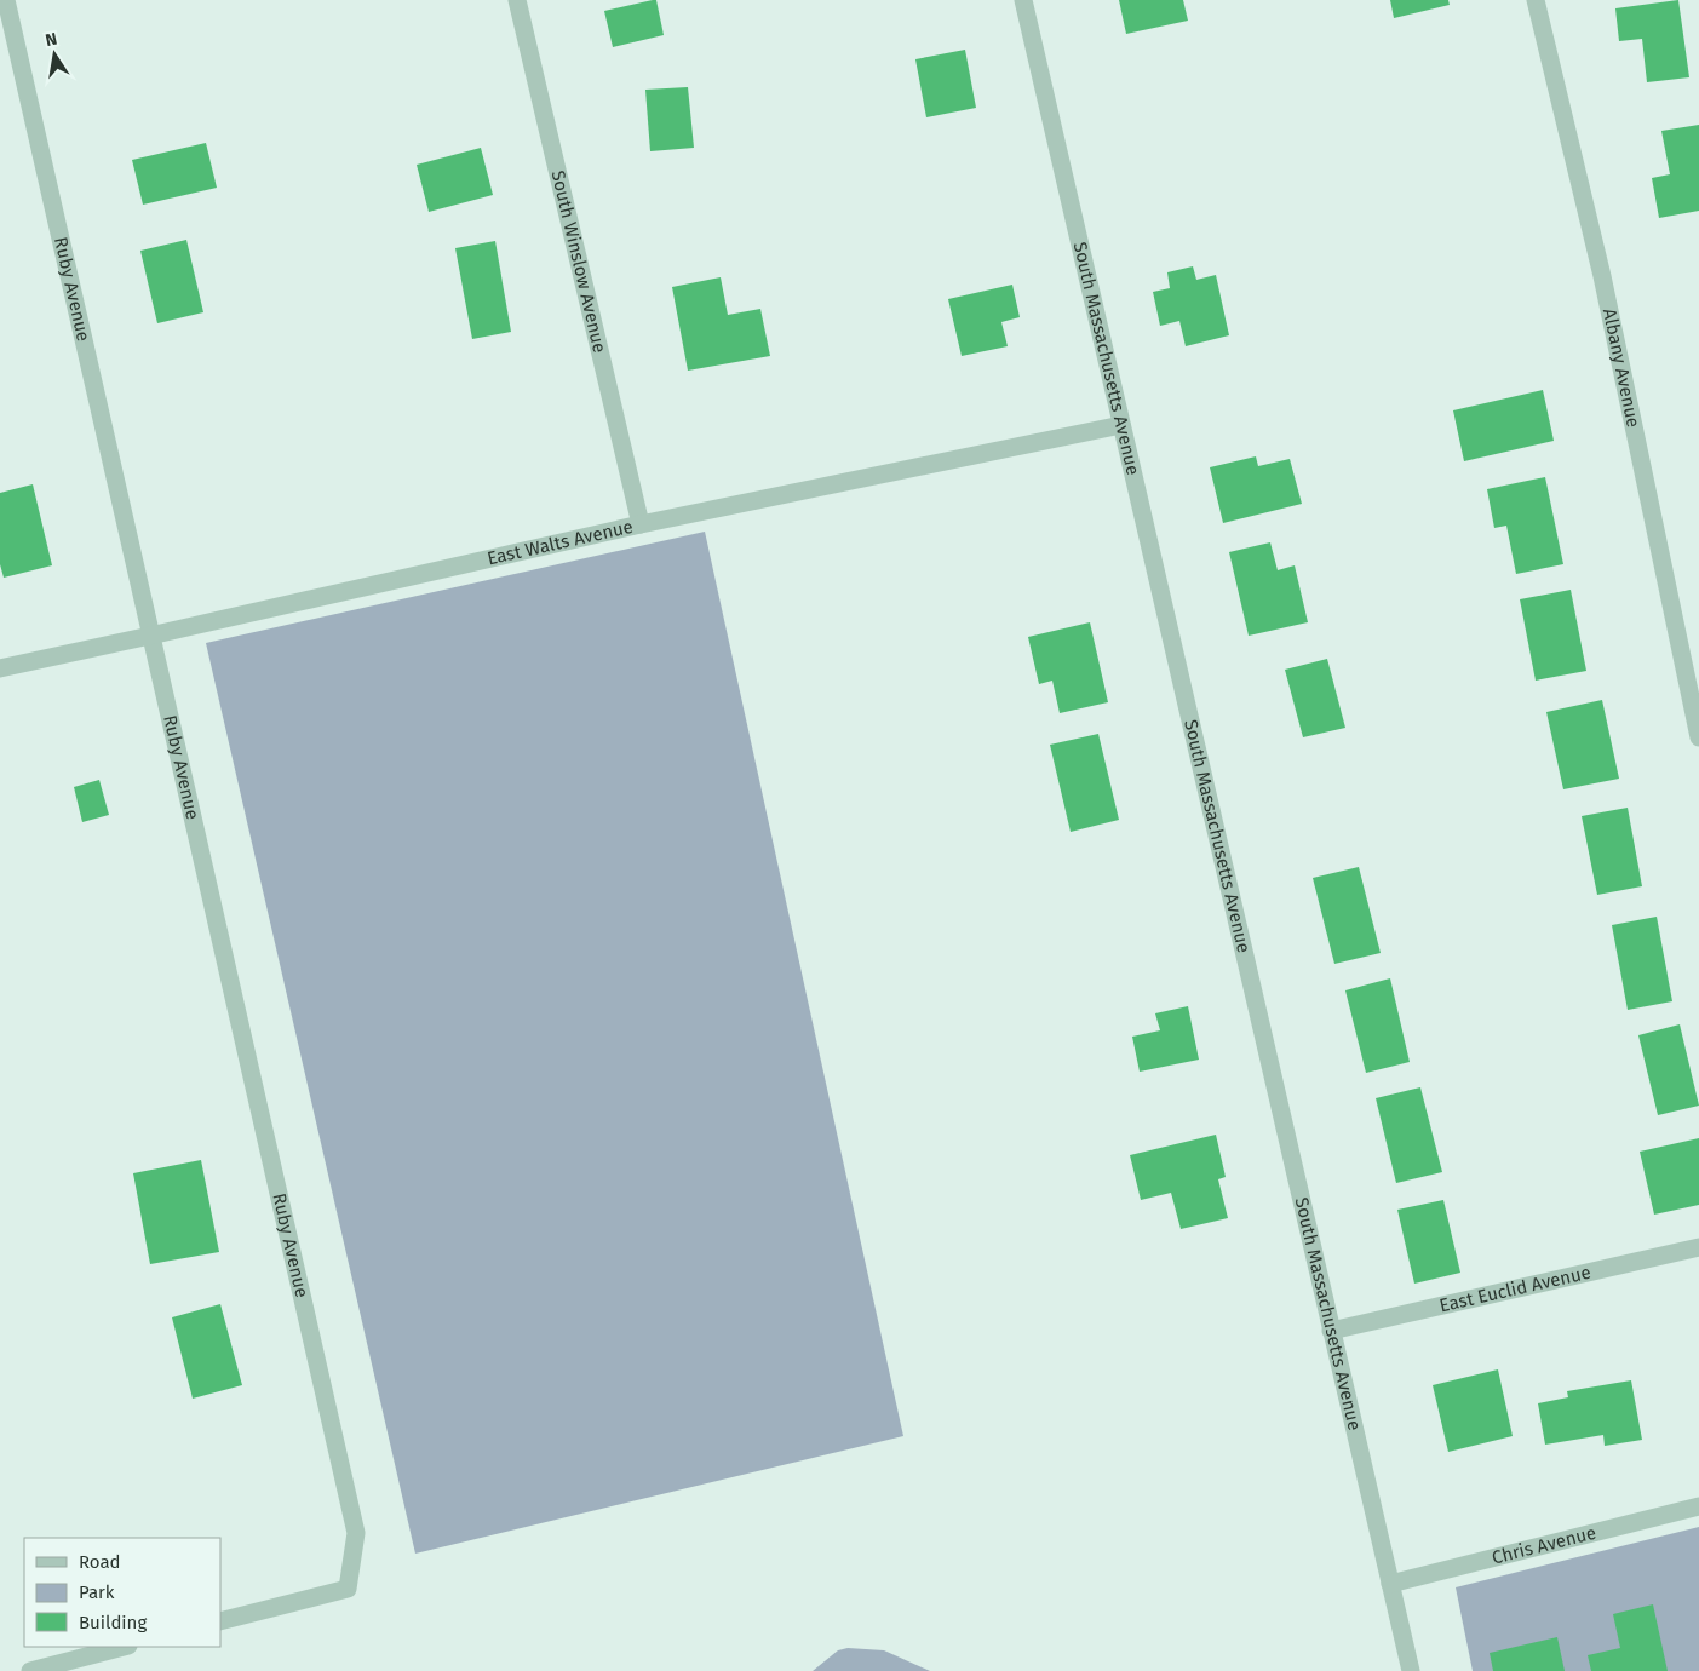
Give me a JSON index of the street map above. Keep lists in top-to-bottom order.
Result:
{
  "streets": {
    "street": [
      "South Winslow Avenue",
      "Ruby Avenue",
      "South Massachusetts Avenue",
      "Albany Avenue",
      "East Walts Avenue",
      "East Euclid Avenue",
      "Chris Avenue"
    ]
  },
  "crossings": [
    ["South Winslow Avenue", "East Walts Avenue"],
    ["Ruby Avenue", "East Walts Avenue"],
    ["South Massachusetts Avenue", "East Walts Avenue"],
    ["South Massachusetts Avenue", "East Euclid Avenue"],
    ["South Massachusetts Avenue", "Chris Avenue"]
  ],
  "legend": ["Road", "Park", "Building"],
  "north": "top"
}
